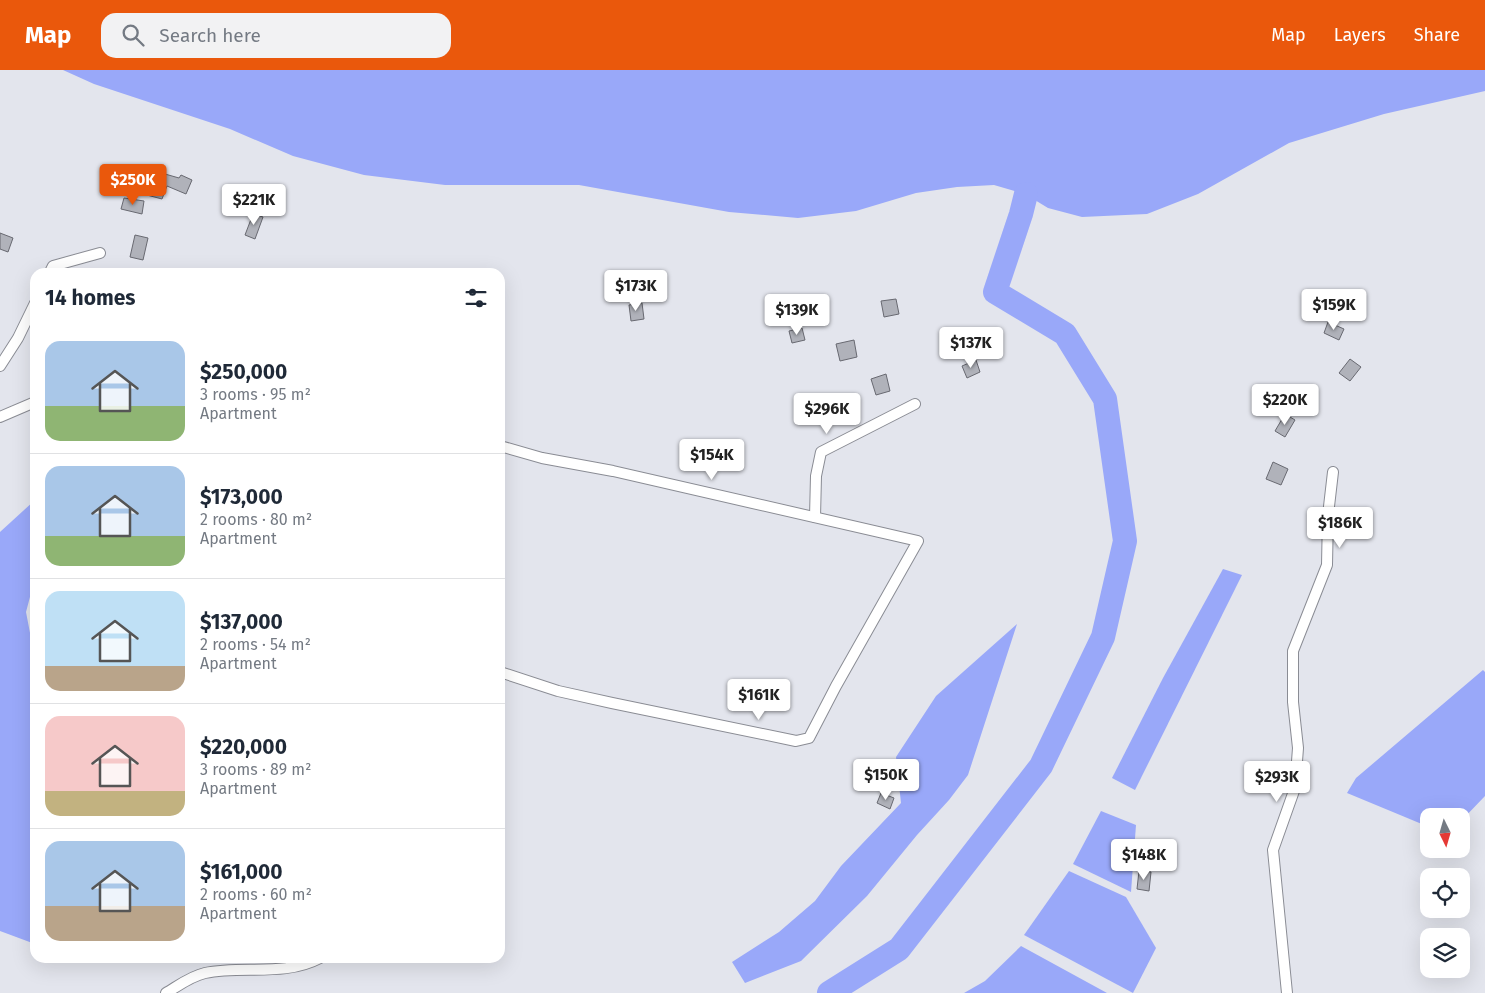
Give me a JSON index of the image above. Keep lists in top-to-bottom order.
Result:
{
  "north": "bottom",
  "page": {
    "header": "Map",
    "search": "Search here",
    "nav": ["Map", "Layers", "Share"],
    "price": [
      "$250K",
      "$221K",
      "$173K",
      "$159K",
      "$139K",
      "$137K",
      "$220K",
      "$296K",
      "$154K",
      "$186K",
      "$161K",
      "$150K",
      "$293K",
      "$148K"
    ],
    "heading": "14 homes",
    "list": [
      {
        "name": "$250,000",
        "note": "3 rooms · 95 m² · Apartment"
      },
      {
        "name": "$173,000",
        "note": "2 rooms · 80 m² · Apartment"
      },
      {
        "name": "$137,000",
        "note": "2 rooms · 54 m² · Apartment"
      },
      {
        "name": "$220,000",
        "note": "3 rooms · 89 m² · Apartment"
      },
      {
        "name": "$161,000",
        "note": "2 rooms · 60 m² · Apartment"
      }
    ]
  }
}
